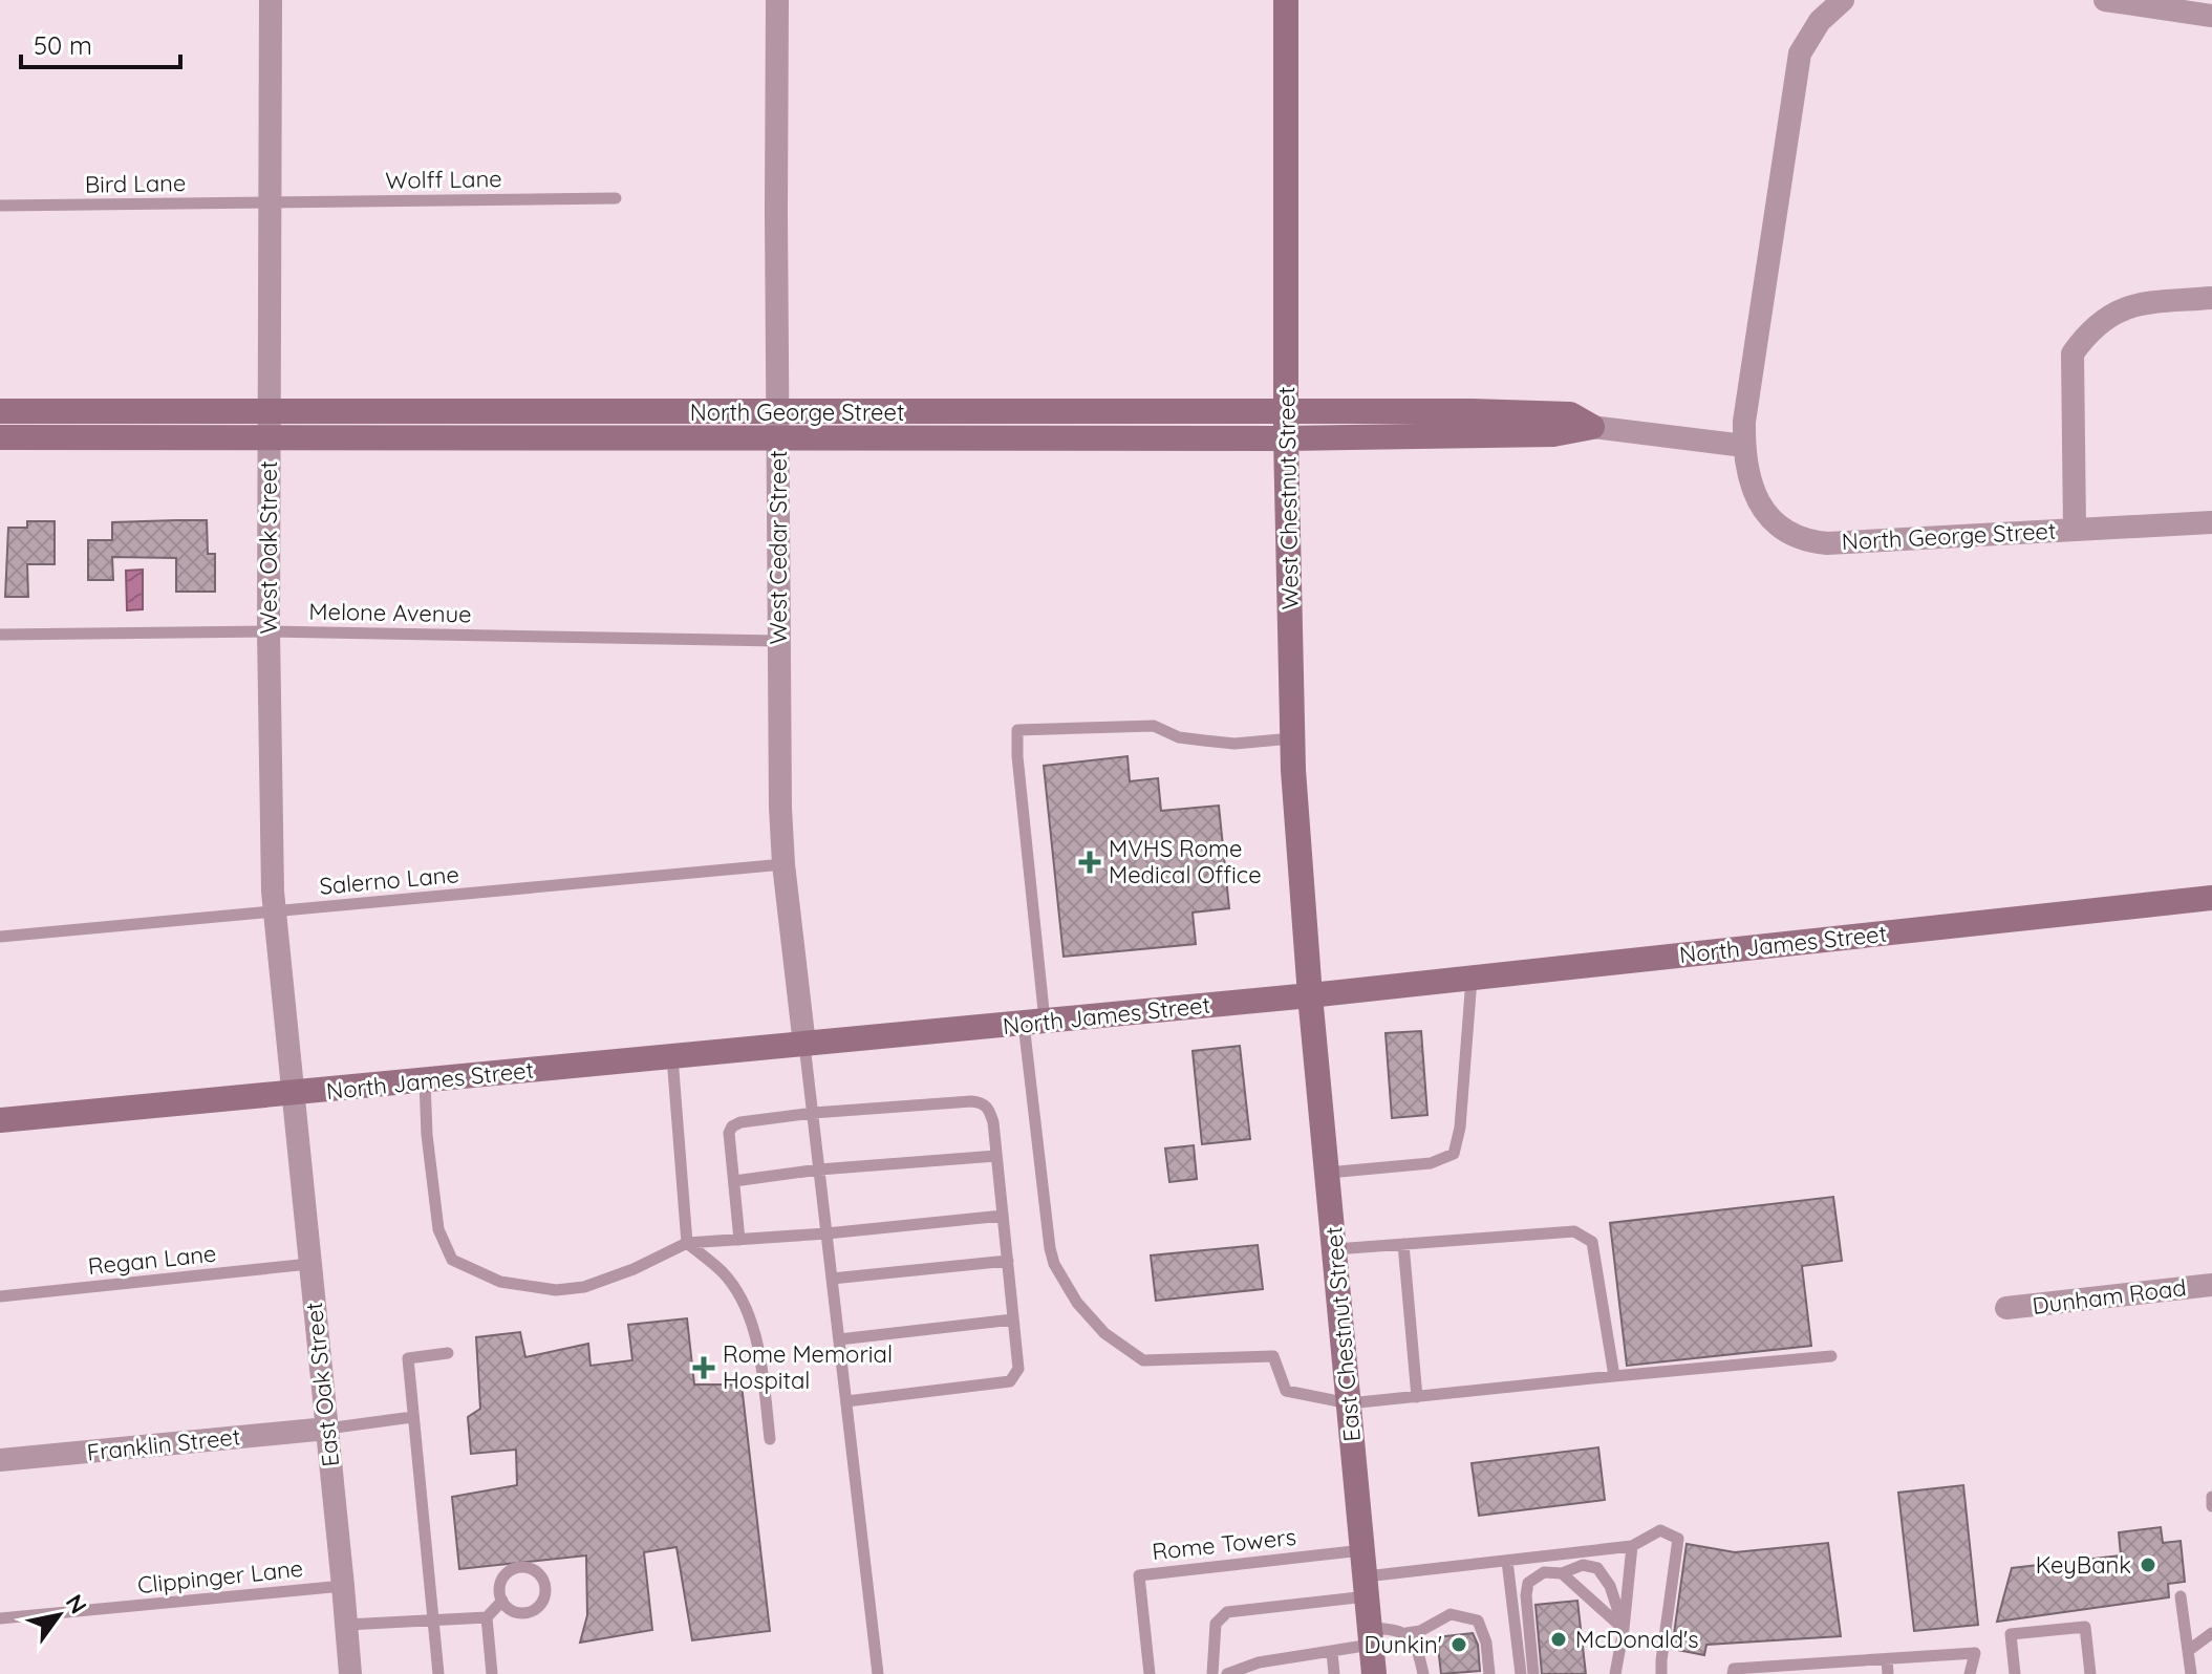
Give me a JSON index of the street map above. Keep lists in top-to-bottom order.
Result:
{
  "streets": {
    "street": [
      "North George Street",
      "West Chestnut Street",
      "West Oak Street",
      "West Cedar Street",
      "North James Street",
      "Dunham Road",
      "East Chestnut Street",
      "East Oak Street",
      "Franklin Street"
    ],
    "lane": [
      "Wolff Lane",
      "Bird Lane",
      "Melone Avenue",
      "Salerno Lane",
      "Regan Lane",
      "Rome Towers",
      "Clippinger Lane"
    ]
  },
  "crossings": [
    ["Wolff Lane", "Bird Lane"],
    ["Wolff Lane", "West Oak Street"],
    ["Bird Lane", "West Oak Street"],
    ["North George Street", "West Chestnut Street"],
    ["North George Street", "West Oak Street"],
    ["North George Street", "West Cedar Street"],
    ["West Chestnut Street", "North James Street"],
    ["West Chestnut Street", "East Chestnut Street"],
    ["West Oak Street", "Melone Avenue"],
    ["West Oak Street", "Salerno Lane"],
    ["West Oak Street", "North James Street"],
    ["West Oak Street", "East Oak Street"],
    ["West Cedar Street", "Melone Avenue"],
    ["West Cedar Street", "Salerno Lane"],
    ["West Cedar Street", "North James Street"],
    ["North James Street", "East Chestnut Street"],
    ["North James Street", "East Oak Street"],
    ["Regan Lane", "East Oak Street"],
    ["East Chestnut Street", "Rome Towers"],
    ["East Oak Street", "Franklin Street"],
    ["East Oak Street", "Clippinger Lane"]
  ],
  "places": {
    "health": ["MVHS Rome Medical Office", "Rome Memorial Hospital"],
    "other": ["KeyBank", "McDonald's", "Dunkin'"]
  },
  "scale_bar": "50 m",
  "north": "top right"
}
